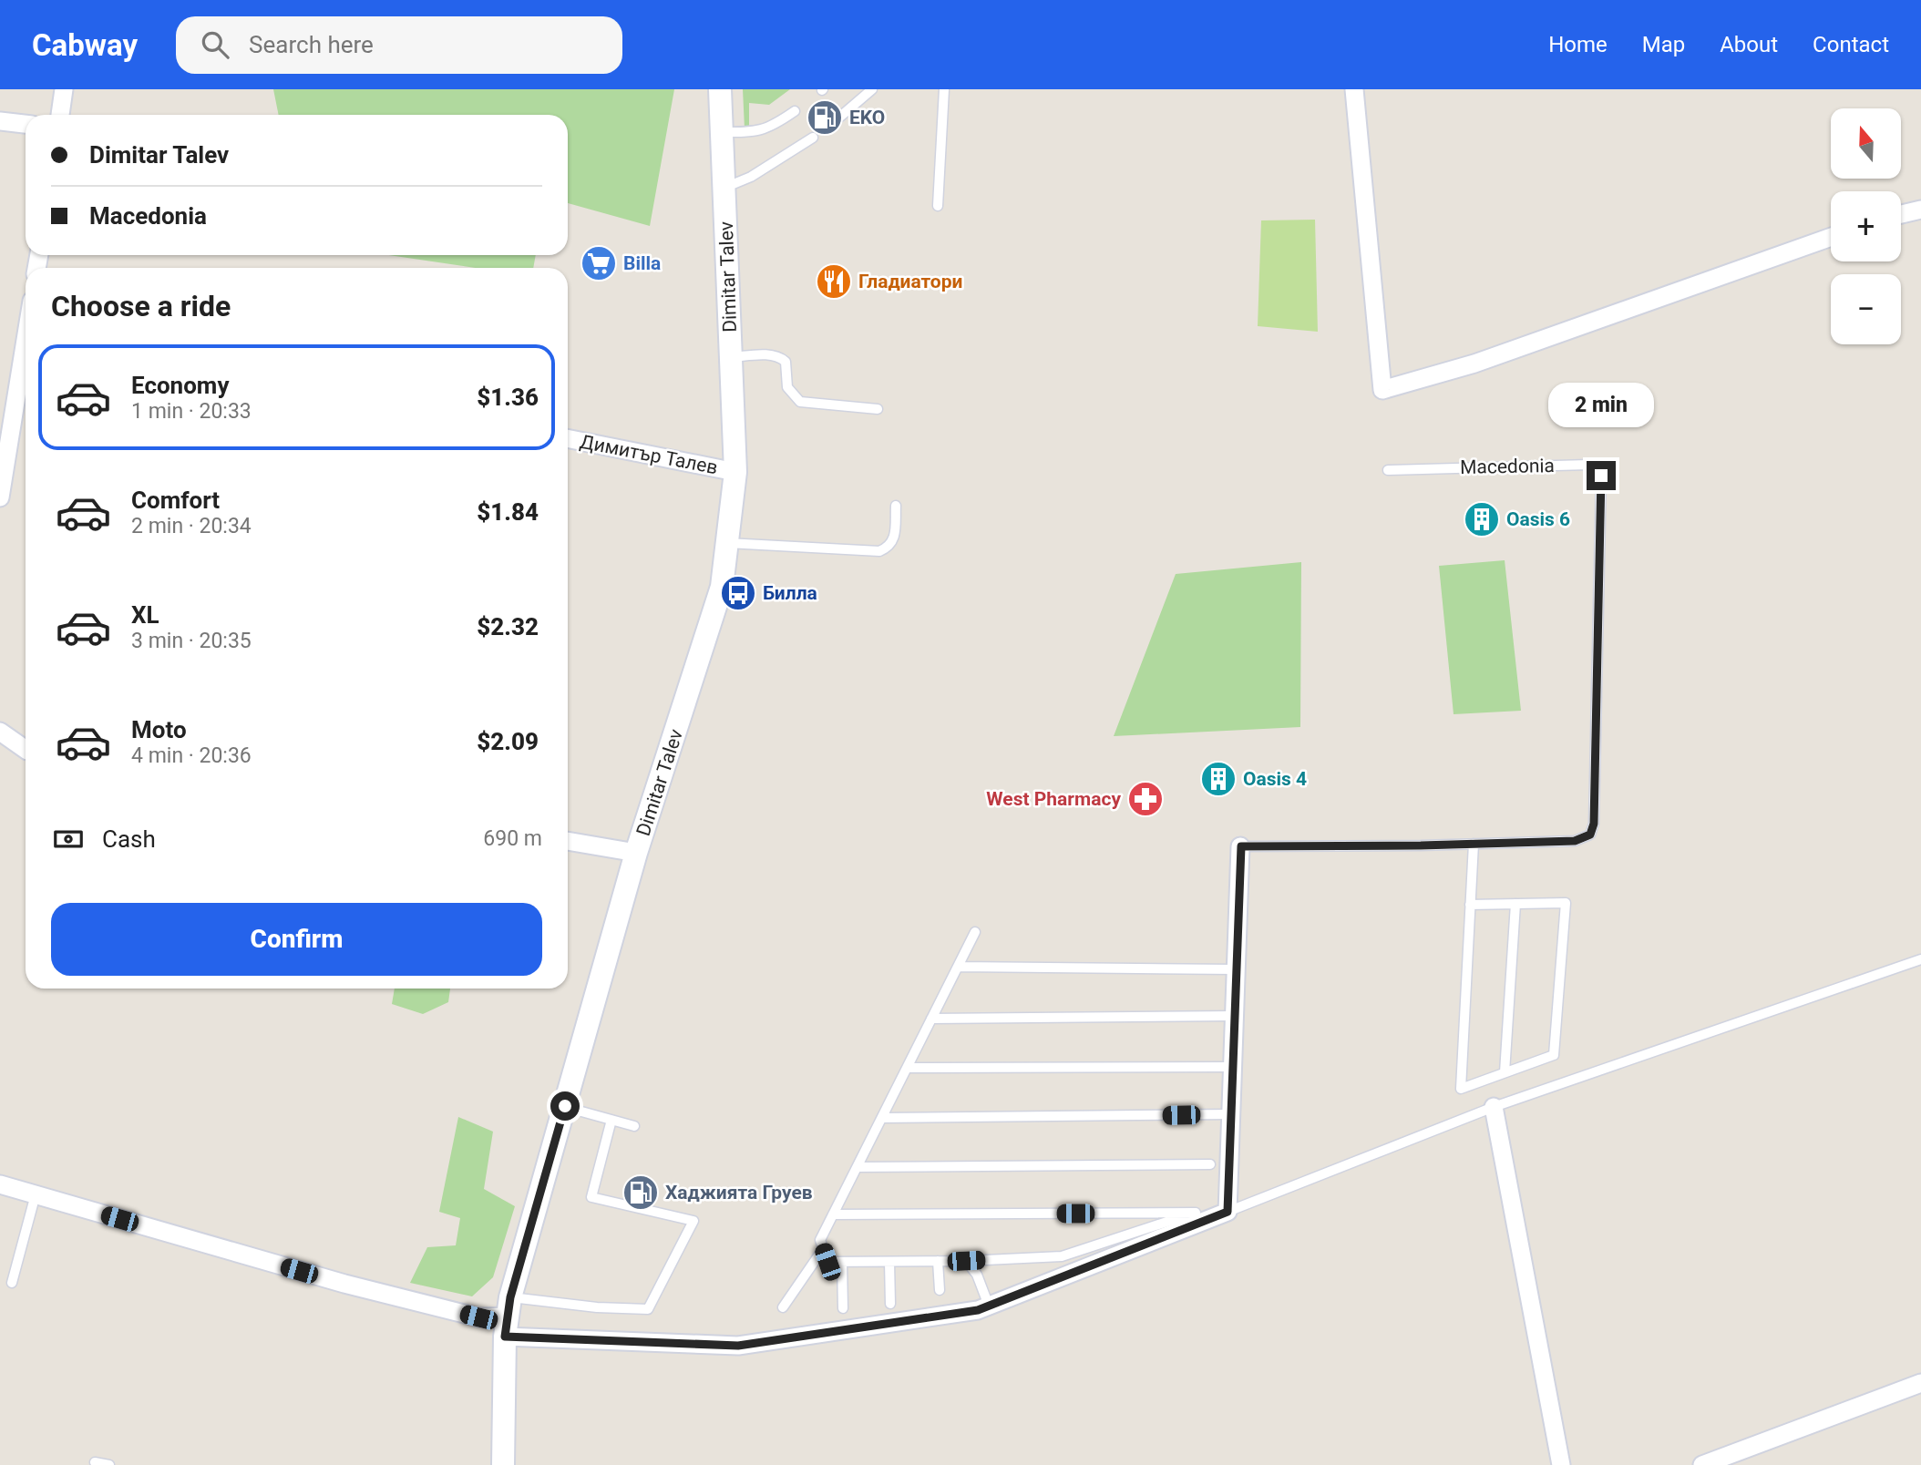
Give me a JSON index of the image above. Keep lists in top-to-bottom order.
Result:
{
  "streets": {
    "street": ["Dimitar Talev", "Димитър Талев", "Macedonia"]
  },
  "crossings": [
    ["Dimitar Talev", "Димитър Талев"]
  ],
  "places": {
    "fuel station": ["EKO", "Хаджията Груев"],
    "supermarket": ["Billa"],
    "restaurant": ["Гладиатори"],
    "building": ["Oasis 6", "Oasis 4"],
    "bus stop": ["Билла"],
    "pharmacy": ["West Pharmacy"]
  },
  "north": "top",
  "page": {
    "header": "Cabway",
    "search": "Search here",
    "nav": [
      "Home",
      "Map",
      "About",
      "Contact"
    ],
    "map_buttons": ["+", "−"],
    "banner": ["Dimitar Talev", "Macedonia"],
    "heading": "Choose a ride",
    "list": [
      {
        "name": "Economy",
        "note": "1 min · 20:33",
        "value": "$1.36"
      },
      {
        "name": "Comfort",
        "note": "2 min · 20:34",
        "value": "$1.84"
      },
      {
        "name": "XL",
        "note": "3 min · 20:35",
        "value": "$2.32"
      },
      {
        "name": "Moto",
        "note": "4 min · 20:36",
        "value": "$2.09"
      }
    ],
    "bubble": "2 min",
    "pay": ["Cash", "690 m"],
    "buttons": "Confirm"
  }
}
